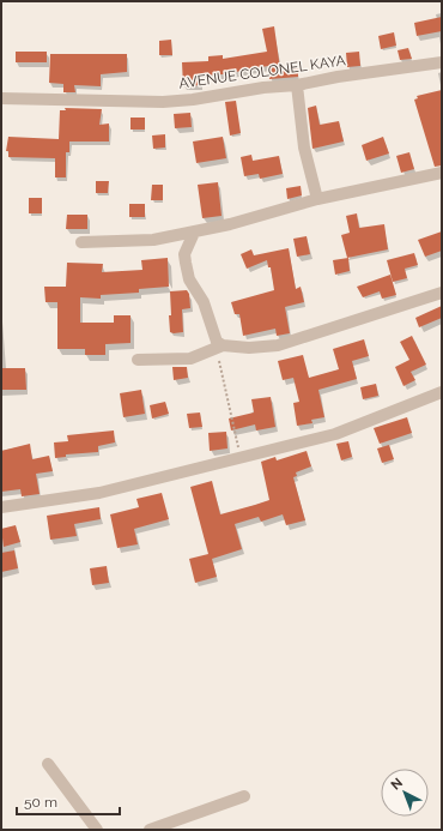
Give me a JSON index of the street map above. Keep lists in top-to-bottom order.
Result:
{
  "streets": {
    "street": ["AVENUE COLONEL KAYA"]
  },
  "scale_bar": "50 m",
  "north": "top left"
}
